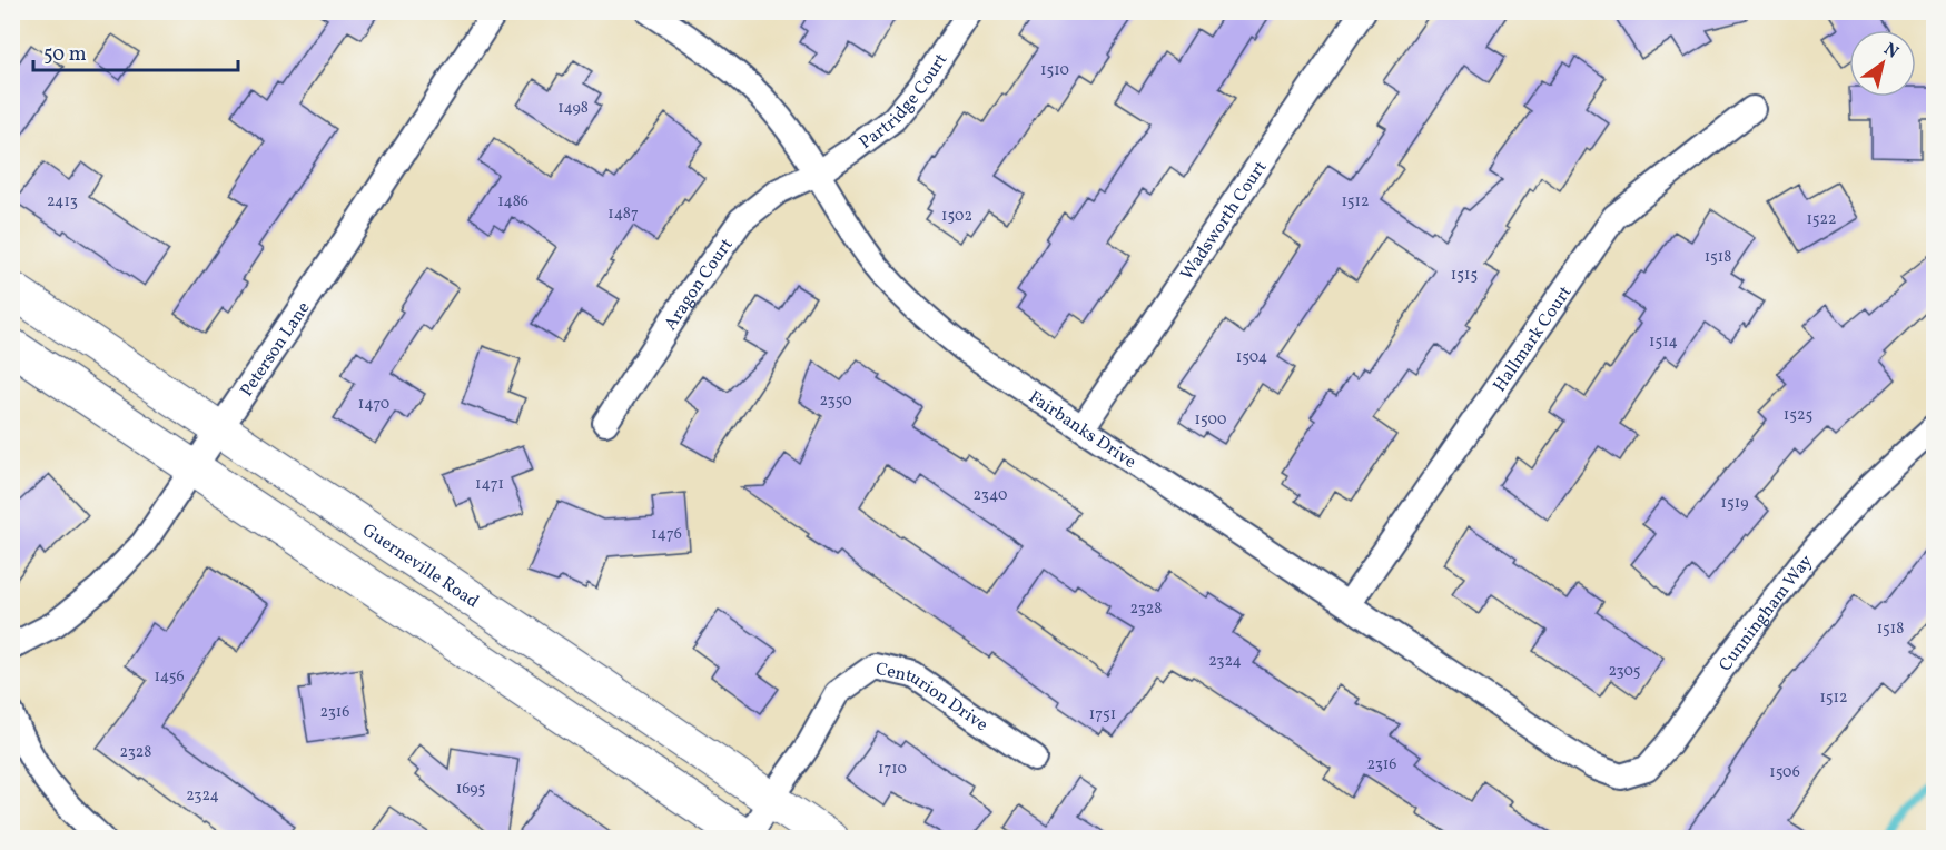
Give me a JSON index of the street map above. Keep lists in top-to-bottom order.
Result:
{
  "streets": {
    "main road": ["Guerneville Road"],
    "street": [
      "Partridge Court",
      "Wadsworth Court",
      "Aragon Court",
      "Hallmark Court",
      "Peterson Lane",
      "Fairbanks Drive",
      "Cunningham Way",
      "Centurion Drive"
    ]
  },
  "crossings": [
    ["Partridge Court", "Aragon Court"],
    ["Partridge Court", "Fairbanks Drive"],
    ["Wadsworth Court", "Fairbanks Drive"],
    ["Aragon Court", "Fairbanks Drive"],
    ["Hallmark Court", "Fairbanks Drive"],
    ["Peterson Lane", "Guerneville Road"],
    ["Fairbanks Drive", "Cunningham Way"],
    ["Guerneville Road", "Centurion Drive"]
  ],
  "house_numbers": [
    "1510",
    "1498",
    "2413",
    "1486",
    "1512",
    "1487",
    "1502",
    "1522",
    "1518",
    "1515",
    "1514",
    "1504",
    "2350",
    "1470",
    "1525",
    "1500",
    "1471",
    "2340",
    "1519",
    "1476",
    "2328",
    "1518",
    "2324",
    "2305",
    "1456",
    "1512",
    "2316",
    "1751",
    "2328",
    "2316",
    "1710",
    "1506",
    "1695",
    "2324"
  ],
  "scale_bar": "50 m",
  "north": "top right"
}
